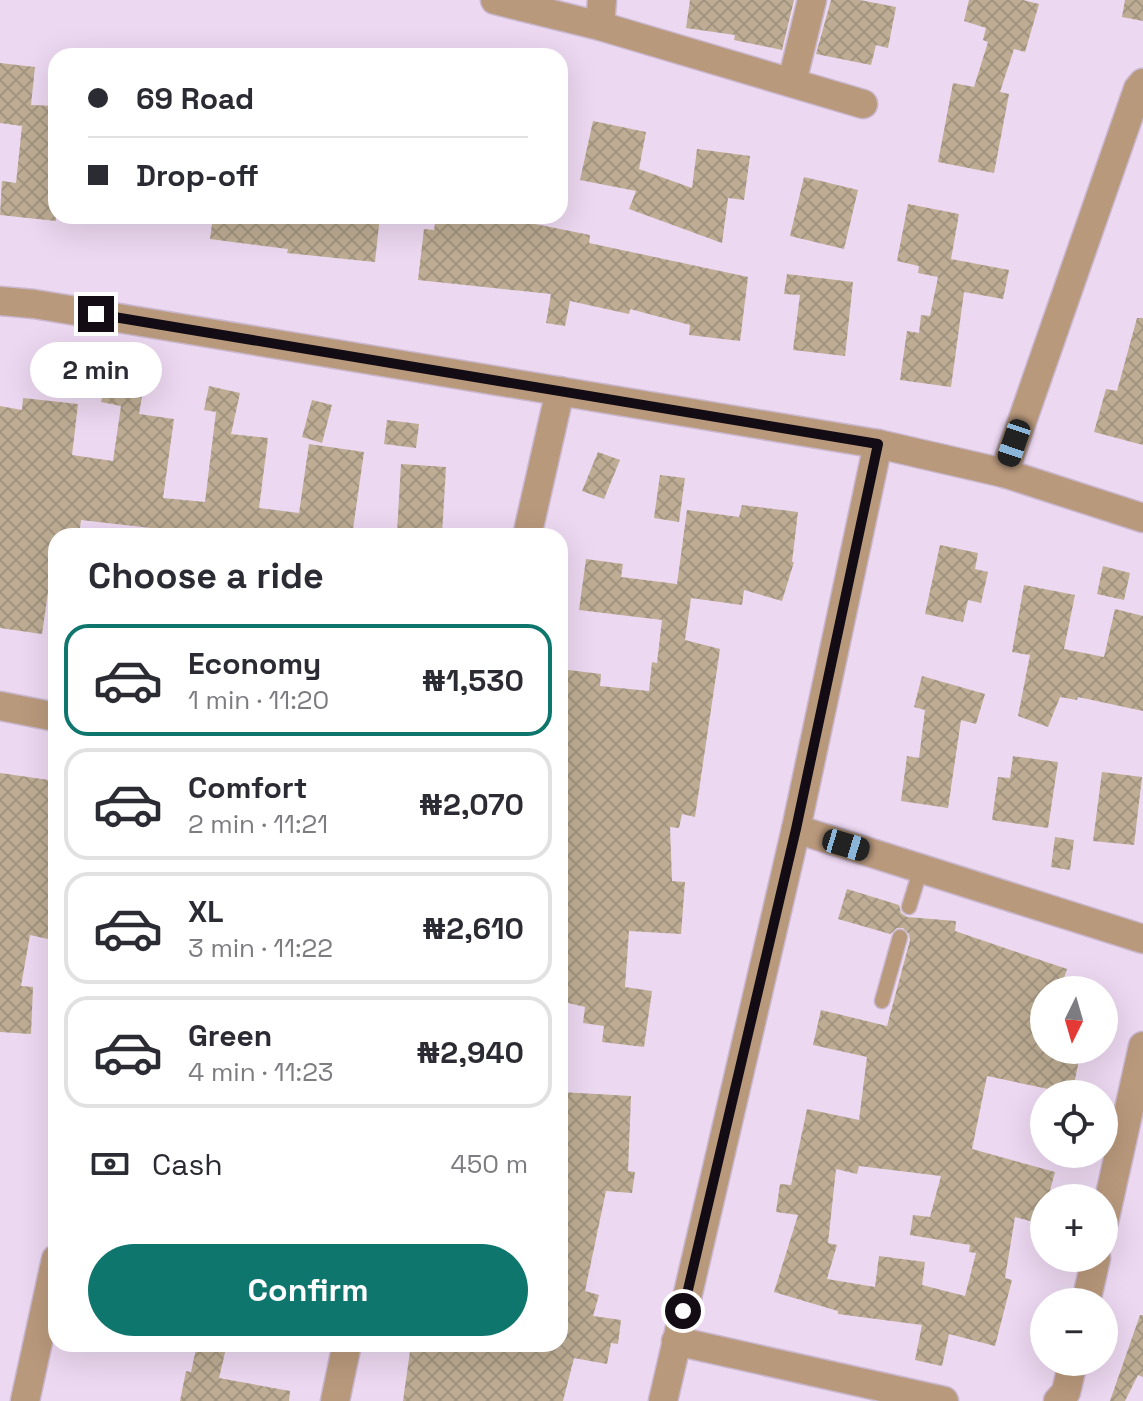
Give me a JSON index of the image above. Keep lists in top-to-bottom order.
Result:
{
  "north": "bottom",
  "page": {
    "banner": ["69 Road", "Drop-off"],
    "bubble": "2 min",
    "heading": "Choose a ride",
    "list": [
      {
        "name": "Economy",
        "note": "1 min · 11:20",
        "value": "₦1,530"
      },
      {
        "name": "Comfort",
        "note": "2 min · 11:21",
        "value": "₦2,070"
      },
      {
        "name": "XL",
        "note": "3 min · 11:22",
        "value": "₦2,610"
      },
      {
        "name": "Green",
        "note": "4 min · 11:23",
        "value": "₦2,940"
      }
    ],
    "map_buttons": ["+", "−"],
    "pay": ["Cash", "450 m"],
    "buttons": "Confirm"
  }
}
